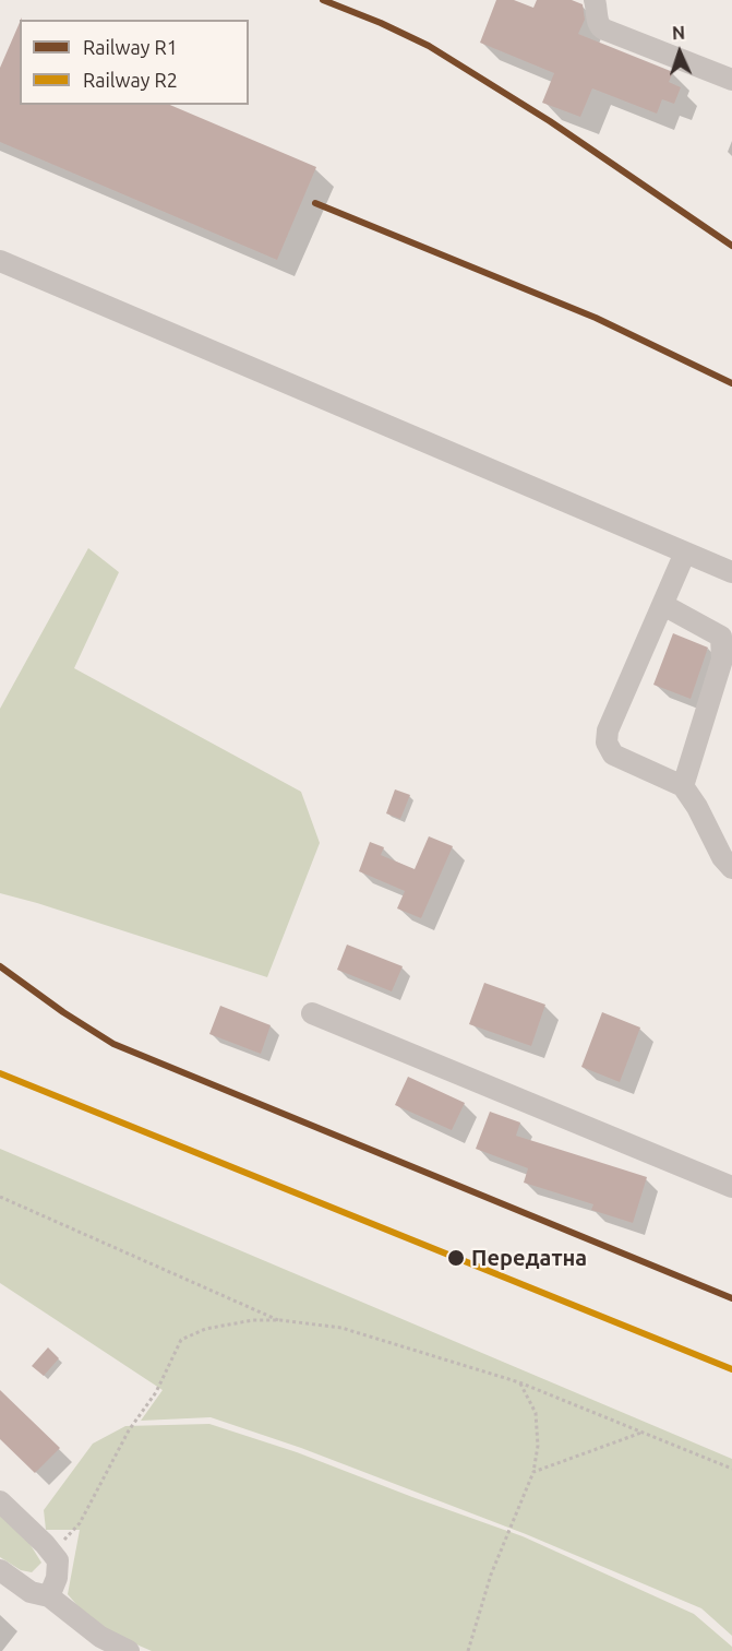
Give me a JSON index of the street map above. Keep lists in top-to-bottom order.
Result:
{
  "places": ["Передатна"],
  "lines": ["rail line R1", "rail line R2"],
  "legend": ["Railway R1", "Railway R2"],
  "north": "top"
}
